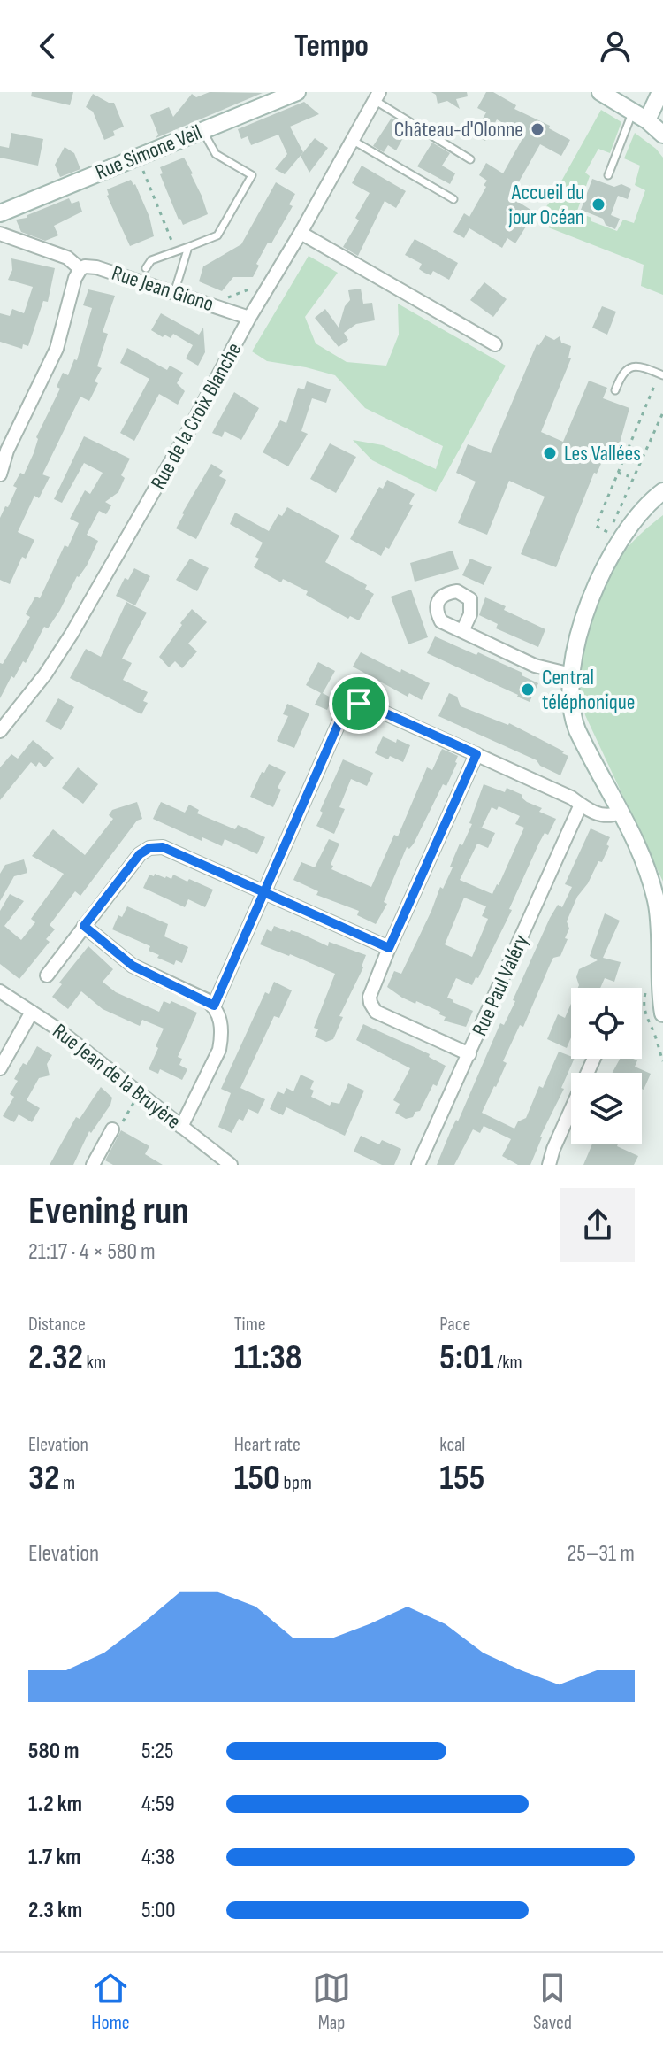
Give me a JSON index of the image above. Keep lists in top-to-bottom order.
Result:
{
  "streets": {
    "street": [
      "Rue Simone Veil",
      "Rue Jean Giono",
      "Rue de la Croix Blanche",
      "Rue Paul Valéry",
      "Rue Jean de la Bruyère"
    ]
  },
  "crossings": [
    ["Rue Jean Giono", "Rue de la Croix Blanche"]
  ],
  "places": [
    "Château-d'Olonne",
    "Accueil du jour Océan",
    "Les Vallées",
    "Central téléphonique"
  ],
  "page": {
    "header": "Tempo",
    "heading": ["Evening run", "21:17 · 4 × 580 m"],
    "stats": [
      ["Distance", "2.32 km"],
      ["Time", "11:38"],
      ["Pace", "5:01 /km"],
      ["Elevation", "32 m"],
      ["Heart rate", "150 bpm"],
      ["kcal", "155"]
    ],
    "chart": ["Elevation", "25–31 m"],
    "list": [
      {
        "name": "580 m",
        "note": "5:25"
      },
      {
        "name": "1.2 km",
        "note": "4:59"
      },
      {
        "name": "1.7 km",
        "note": "4:38"
      },
      {
        "name": "2.3 km",
        "note": "5:00"
      }
    ],
    "tabs": ["Home", "Map", "Saved"]
  }
}
